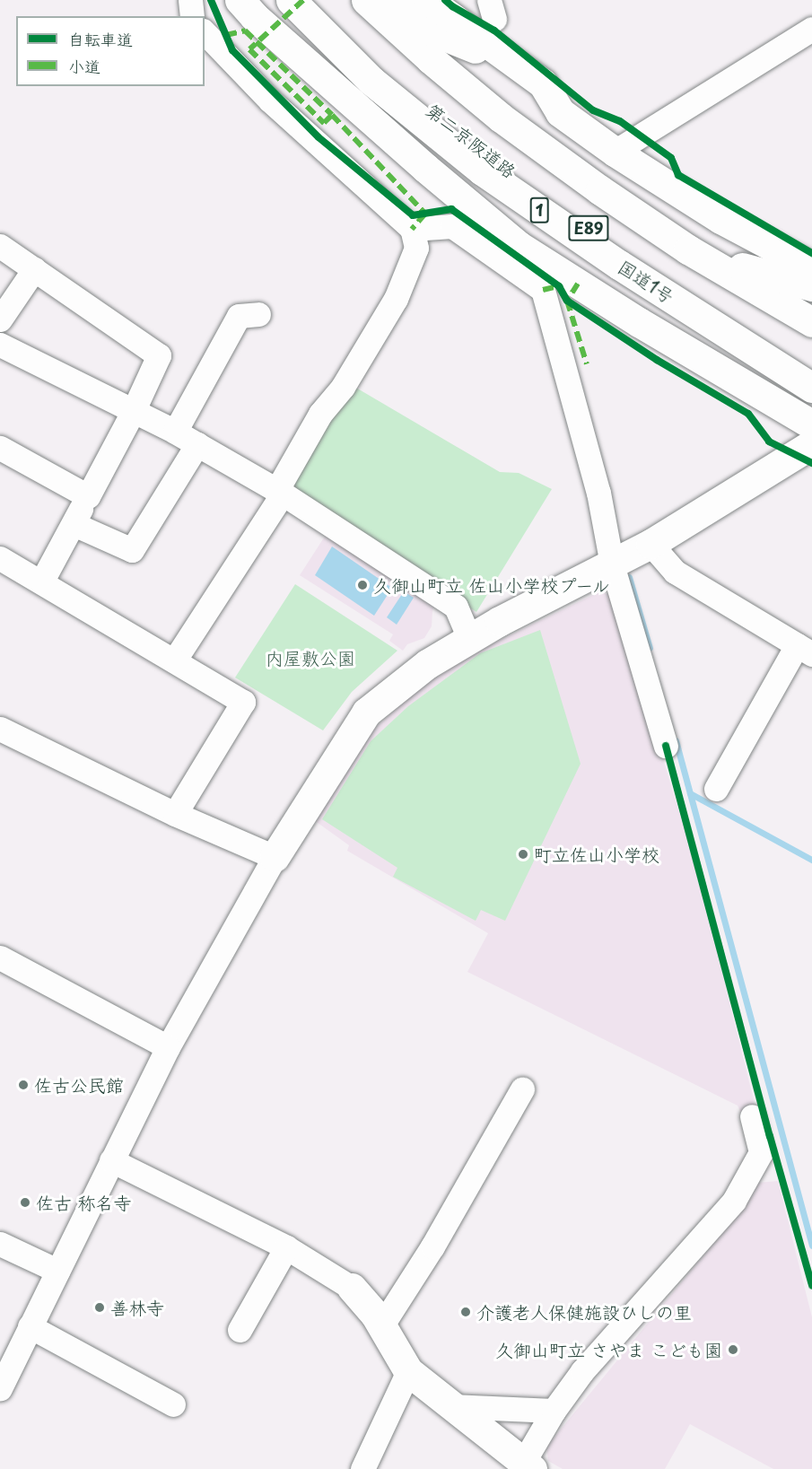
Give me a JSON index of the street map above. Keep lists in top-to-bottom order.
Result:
{
  "streets": {
    "main road": [
      "第二京阪道路",
      "1",
      "E89",
      "国道1号"
    ]
  },
  "parks": ["内屋敷公園"],
  "places": [
    "久御山町立 佐山小学校プール",
    "町立佐山小学校",
    "佐古公民館",
    "佐古 称名寺",
    "善林寺",
    "介護老人保健施設ひしの里",
    "久御山町立 さやま こども園"
  ],
  "legend": ["自転車道", "小道"]
}
